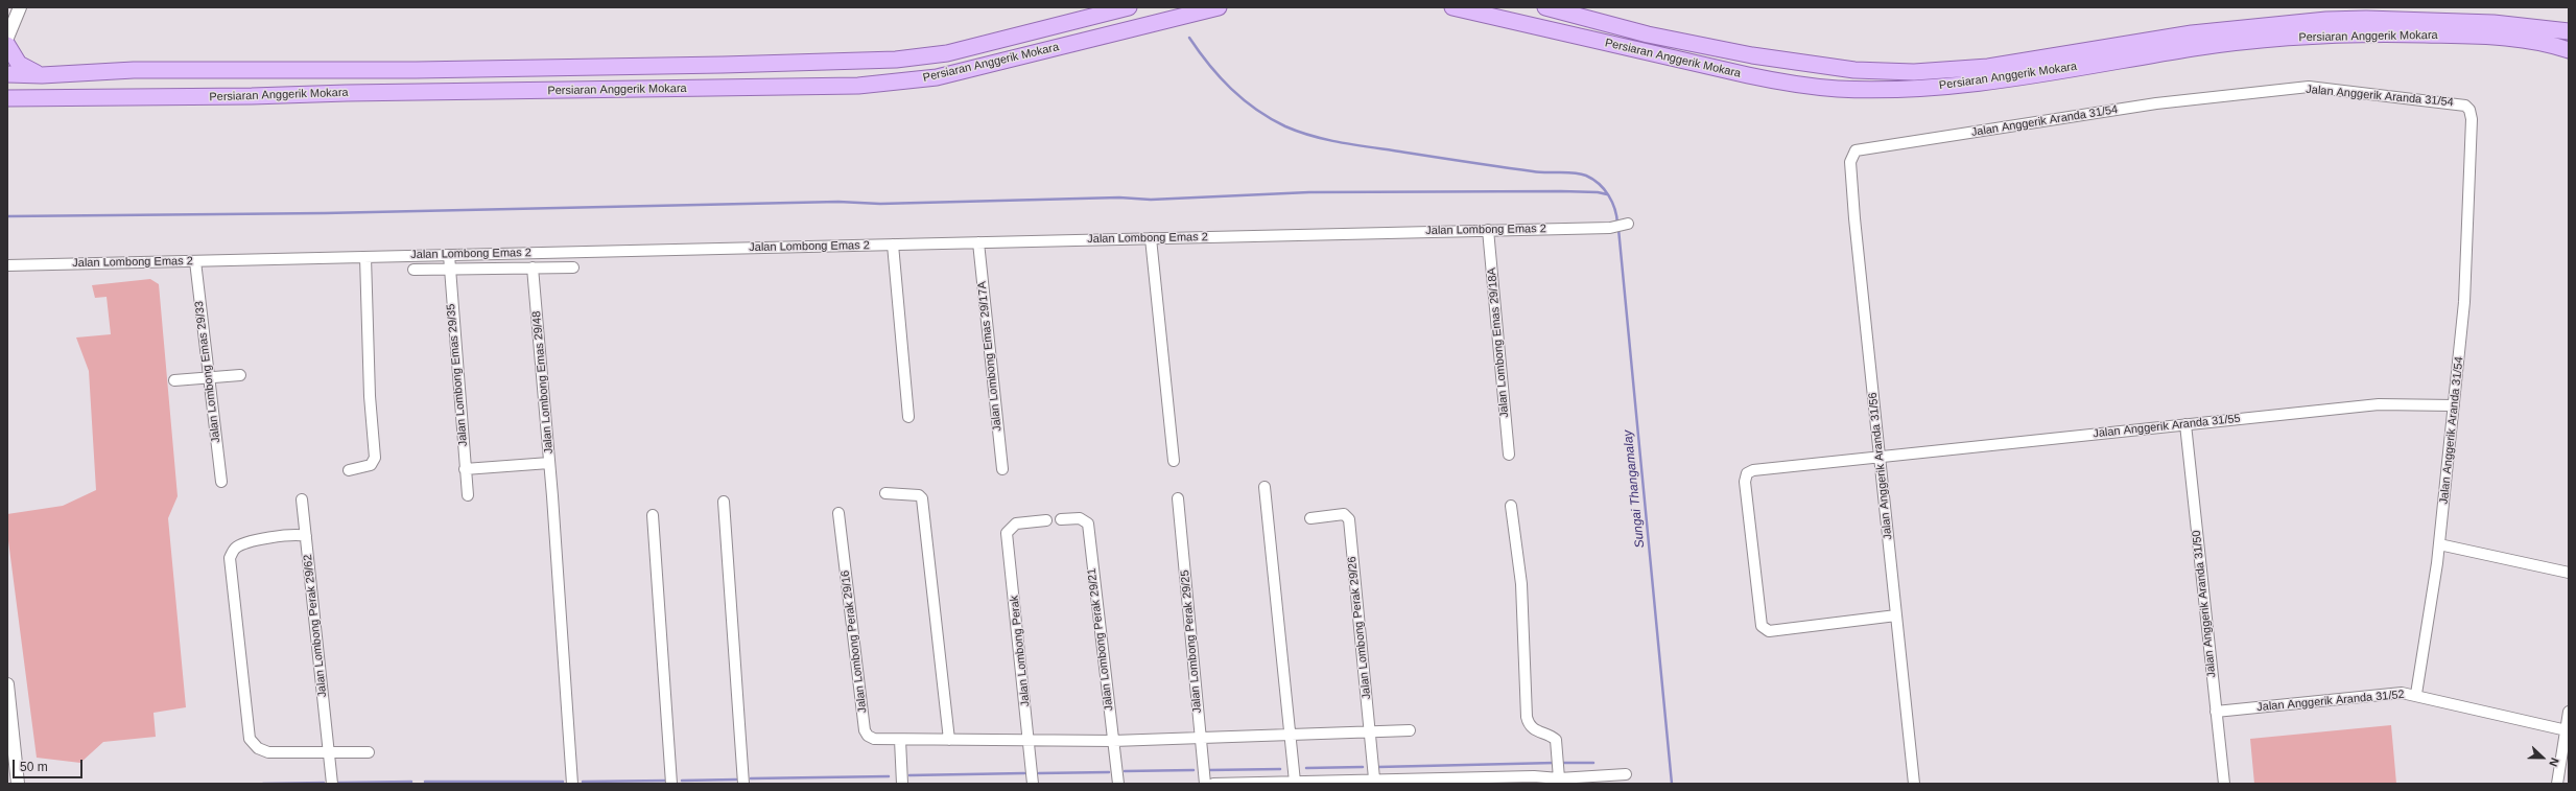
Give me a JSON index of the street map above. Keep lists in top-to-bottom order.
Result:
{
  "streets": {
    "main road": ["Persiaran Anggerik Mokara"],
    "street": [
      "Jalan Anggerik Aranda 31/54",
      "Jalan Lombong Emas 2",
      "Jalan Lombong Emas 29/18A",
      "Jalan Lombong Emas 29/17A",
      "Jalan Lombong Emas 29/33",
      "Jalan Lombong Emas 29/35",
      "Jalan Lombong Emas 29/48",
      "Jalan Anggerik Aranda 31/55",
      "Jalan Anggerik Aranda 31/56",
      "Jalan Anggerik Aranda 31/50",
      "Jalan Lombong Perak 29/62",
      "Jalan Lombong Perak 29/26",
      "Jalan Lombong Perak 29/21",
      "Jalan Lombong Perak 29/16",
      "Jalan Lombong Perak 29/25",
      "Jalan Lombong Perak",
      "Jalan Anggerik Aranda 31/52"
    ]
  },
  "crossings": [
    ["Jalan Anggerik Aranda 31/54", "Jalan Anggerik Aranda 31/55"],
    ["Jalan Anggerik Aranda 31/54", "Jalan Anggerik Aranda 31/56"],
    ["Jalan Anggerik Aranda 31/54", "Jalan Anggerik Aranda 31/52"],
    ["Jalan Lombong Emas 2", "Jalan Lombong Emas 29/18A"],
    ["Jalan Lombong Emas 2", "Jalan Lombong Emas 29/17A"],
    ["Jalan Lombong Emas 2", "Jalan Lombong Emas 29/33"],
    ["Jalan Lombong Emas 2", "Jalan Lombong Emas 29/35"],
    ["Jalan Anggerik Aranda 31/55", "Jalan Anggerik Aranda 31/56"],
    ["Jalan Anggerik Aranda 31/55", "Jalan Anggerik Aranda 31/50"],
    ["Jalan Anggerik Aranda 31/50", "Jalan Anggerik Aranda 31/52"],
    ["Jalan Lombong Perak 29/21", "Jalan Lombong Perak 29/16"],
    ["Jalan Lombong Perak 29/16", "Jalan Lombong Perak 29/25"],
    ["Jalan Lombong Perak 29/16", "Jalan Lombong Perak"]
  ],
  "water": ["Sungai Thangamalay"],
  "scale_bar": "50 m",
  "north": "right"
}
